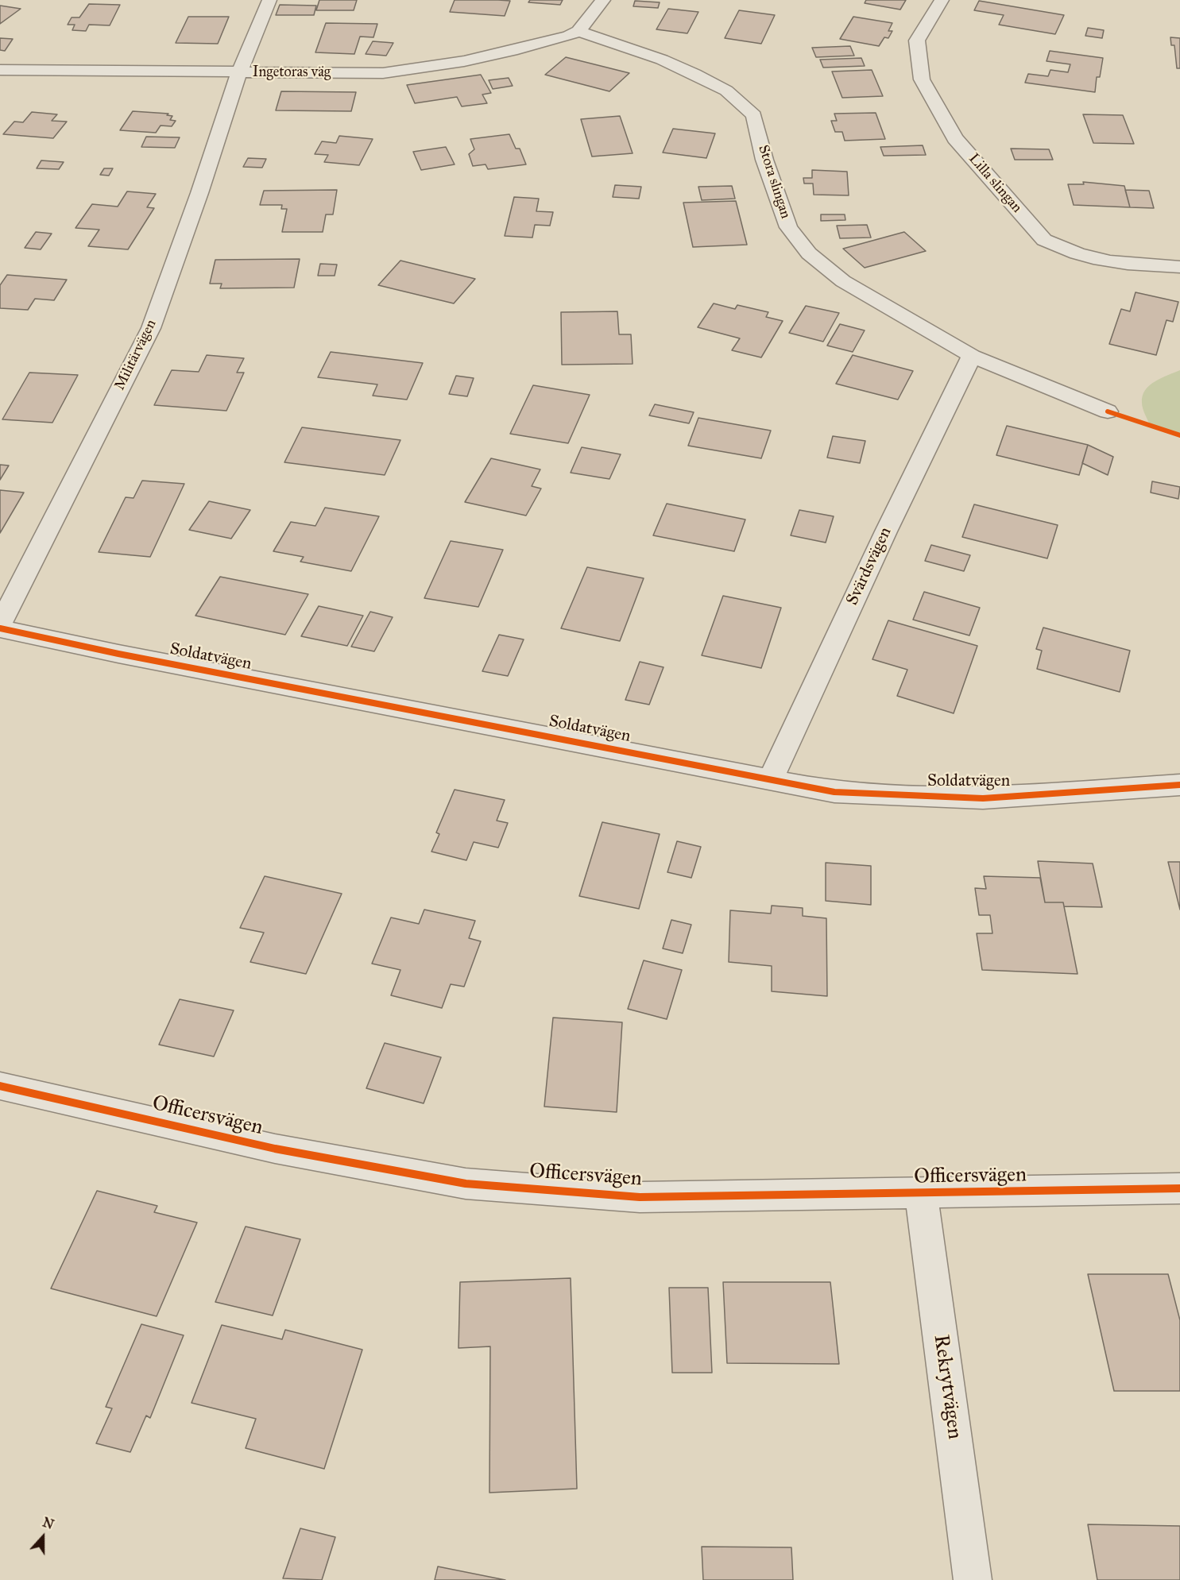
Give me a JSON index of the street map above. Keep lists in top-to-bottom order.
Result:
{
  "streets": {
    "street": [
      "Ingetoras väg",
      "Stora slingan",
      "Lilla slingan",
      "Militärvägen",
      "Svärdsvägen",
      "Soldatvägen",
      "Officersvägen",
      "Rekrytvägen"
    ]
  },
  "crossings": [
    ["Ingetoras väg", "Stora slingan"],
    ["Ingetoras väg", "Militärvägen"],
    ["Stora slingan", "Svärdsvägen"],
    ["Svärdsvägen", "Soldatvägen"],
    ["Officersvägen", "Rekrytvägen"]
  ],
  "north": "top"
}
